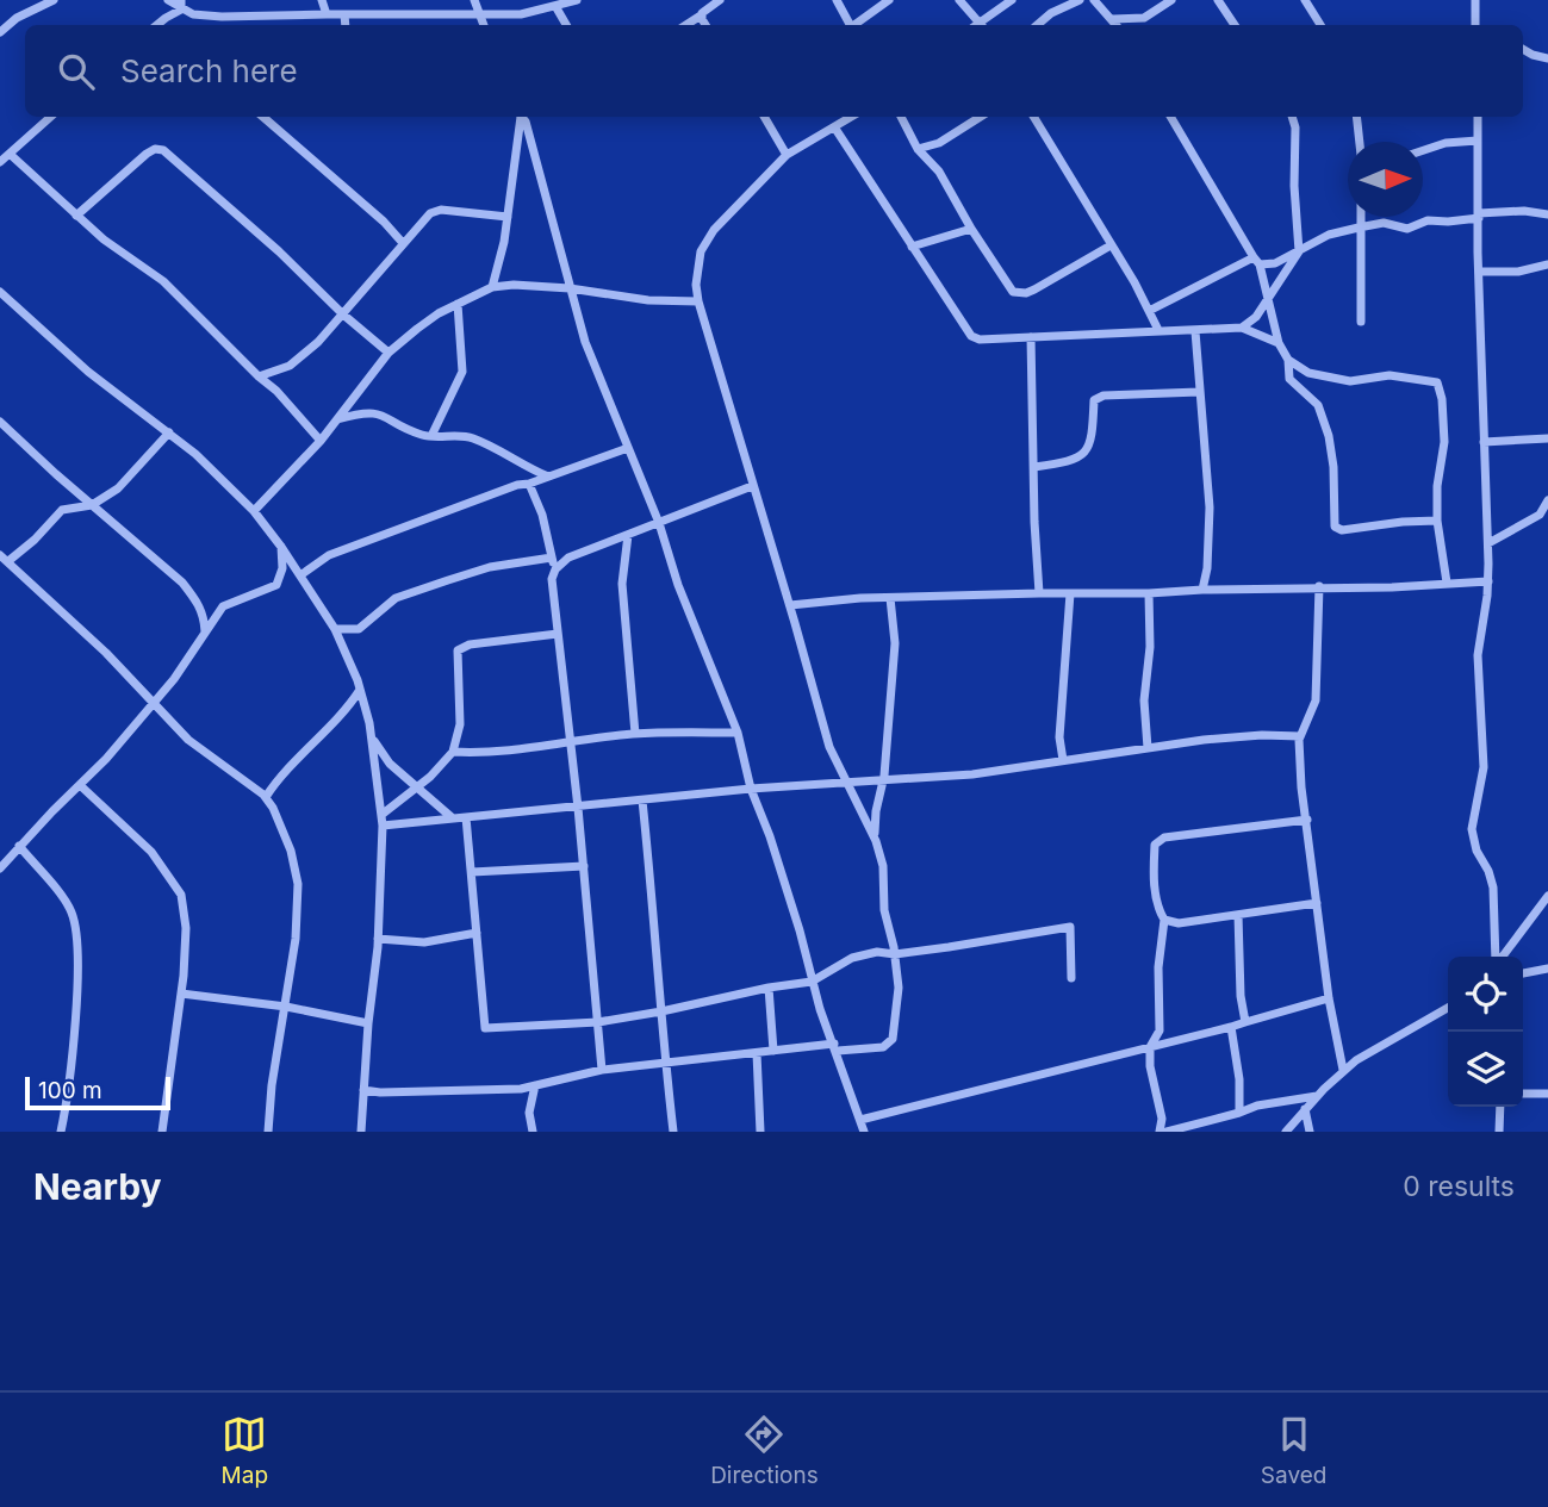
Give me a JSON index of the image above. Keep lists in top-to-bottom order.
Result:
{
  "scale_bar": "100 m",
  "north": "right",
  "page": {
    "search": "Search here",
    "scale": "100 m",
    "heading": ["Nearby", "0 results"],
    "nav": ["Map", "Directions", "Saved"]
  }
}
